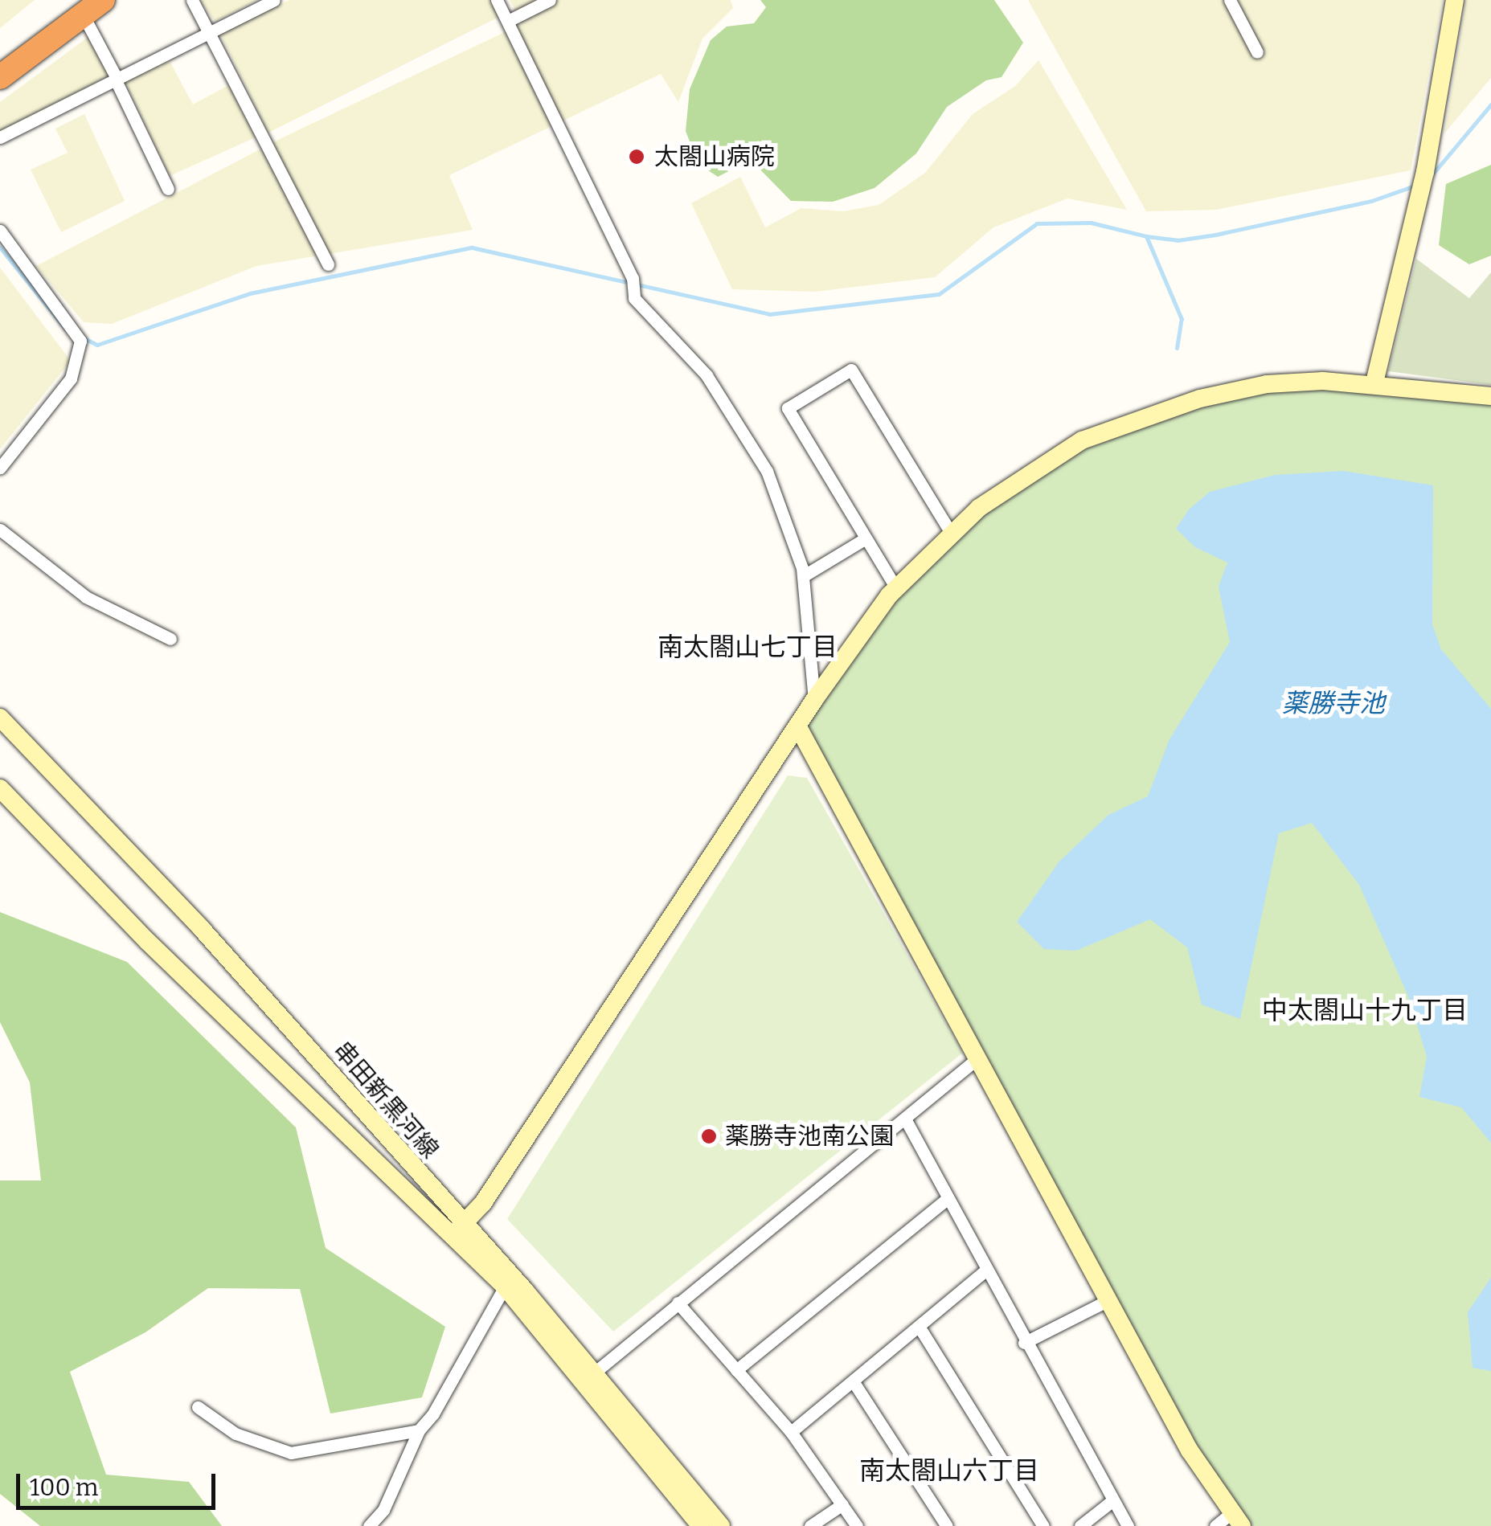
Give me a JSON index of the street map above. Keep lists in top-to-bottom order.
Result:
{
  "streets": {
    "street": ["串田新黒河線"]
  },
  "districts": ["南太閤山七丁目", "中太閤山十九丁目", "南太閤山六丁目"],
  "water": ["薬勝寺池"],
  "places": ["太閤山病院", "薬勝寺池南公園"],
  "scale_bar": "100 m"
}
